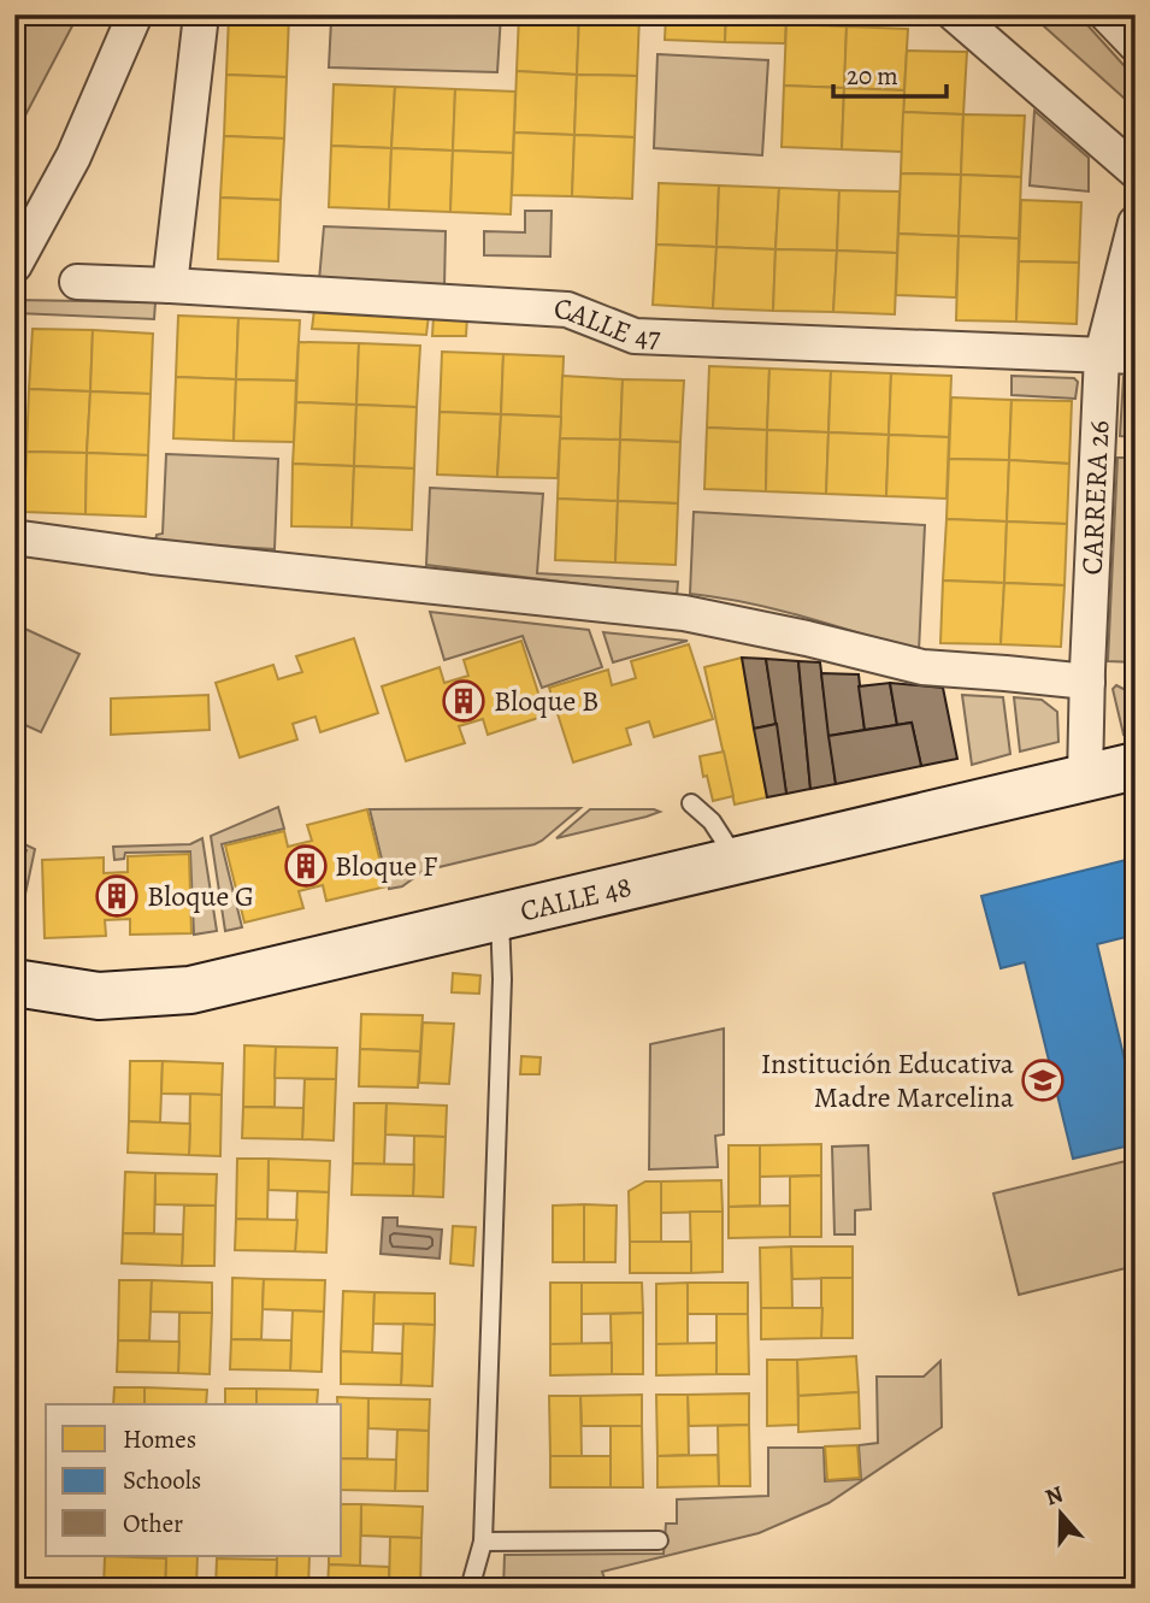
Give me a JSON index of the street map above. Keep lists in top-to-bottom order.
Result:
{
  "streets": {
    "street": ["CALLE 47", "CARRERA 26", "CALLE 48"]
  },
  "crossings": [
    ["CALLE 47", "CARRERA 26"],
    ["CARRERA 26", "CALLE 48"]
  ],
  "places": {
    "building": ["Bloque B", "Bloque F", "Bloque G"],
    "school or university": ["Institución Educativa Madre Marcelina"]
  },
  "legend": ["Homes", "Schools", "Other"],
  "scale_bar": "20 m",
  "north": "top"
}
